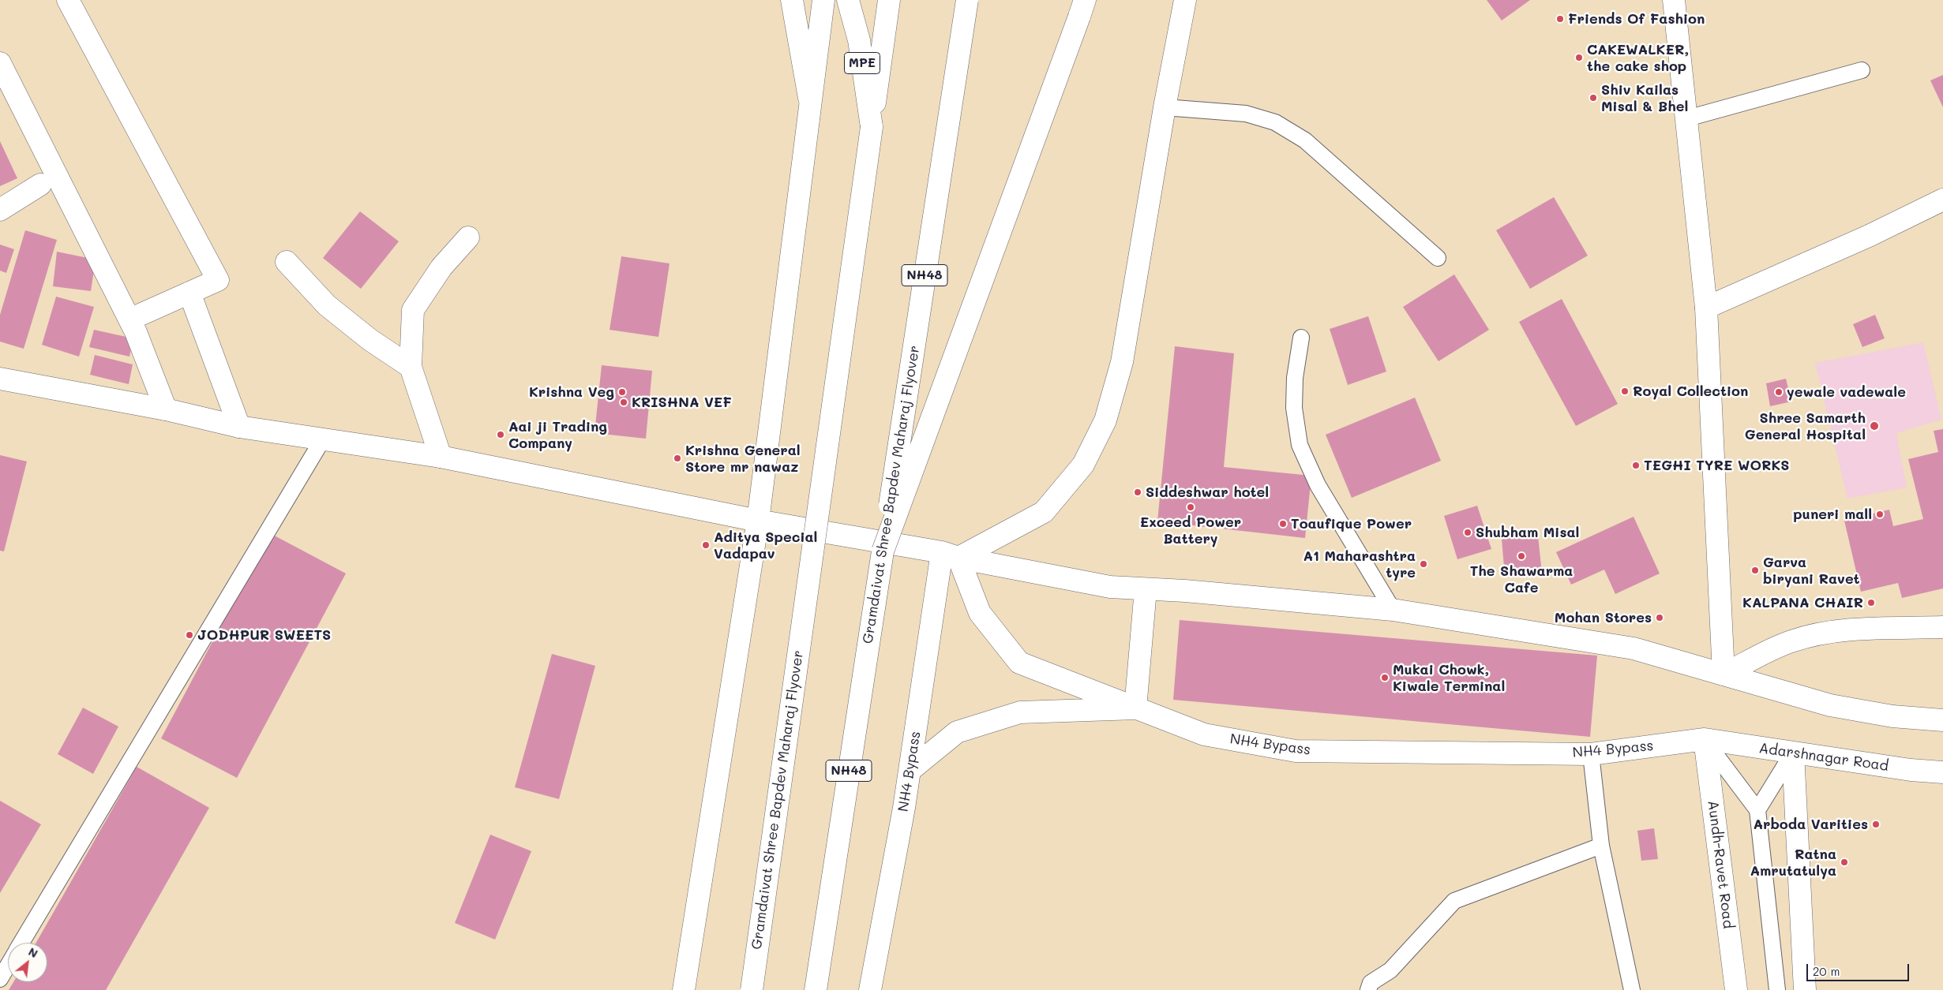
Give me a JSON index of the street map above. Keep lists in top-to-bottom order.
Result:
{
  "streets": {
    "main road": [
      "MPE",
      "NH48",
      "Gramdaivat Shree Bapdev Maharaj Flyover",
      "NH4 Bypass",
      "Adarshnagar Road",
      "Aundh-Ravet Road"
    ]
  },
  "crossings": [
    ["MPE", "Gramdaivat Shree Bapdev Maharaj Flyover"],
    ["NH4 Bypass", "Adarshnagar Road"],
    ["NH4 Bypass", "Aundh-Ravet Road"],
    ["Adarshnagar Road", "Aundh-Ravet Road"]
  ],
  "places": [
    "Friends Of Fashion",
    "CAKEWALKER, the cake shop",
    "Shiv Kailas Misal & Bhel",
    "Royal Collection",
    "Krishna Veg",
    "yewale vadewale",
    "KRISHNA VEF",
    "Shree Samarth General Hospital",
    "Aai ji Trading Company",
    "Krishna General Store mr nawaz",
    "TEGHI TYRE WORKS",
    "Siddeshwar hotel",
    "Exceed Power Battery",
    "puneri mall",
    "Toaufique Power",
    "Shubham Misal",
    "Aditya Special Vadapav",
    "The Shawarma Cafe",
    "A1 Maharashtra tyre",
    "Garva biryani Ravet",
    "KALPANA CHAIR",
    "Mohan Stores",
    "JODHPUR SWEETS",
    "Mukai Chowk, Kiwale Terminal",
    "Arboda Varities",
    "Ratna Amrutatulya"
  ],
  "scale_bar": "20 m",
  "north": "top right"
}
